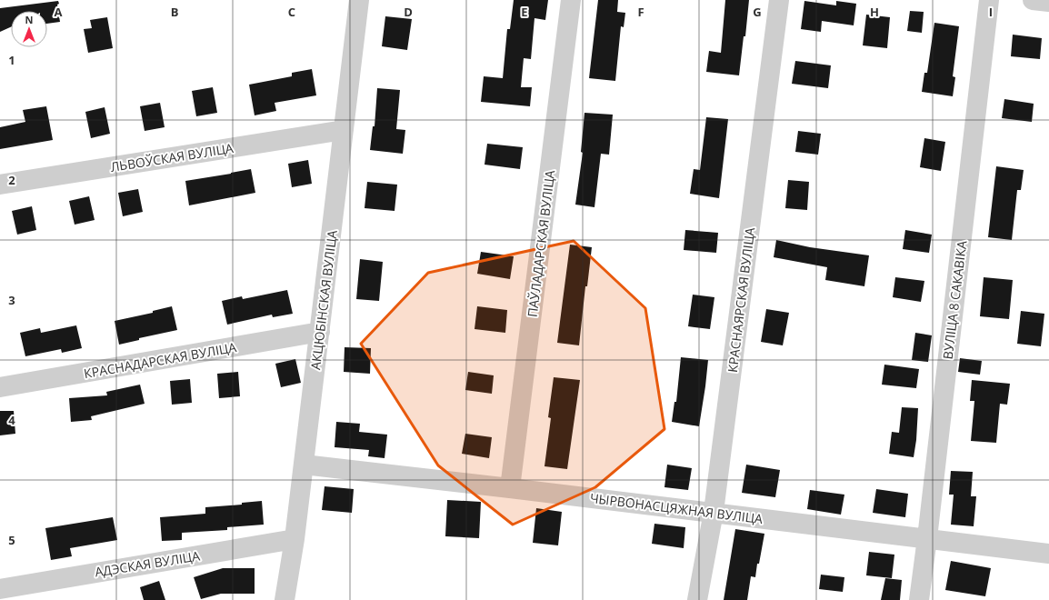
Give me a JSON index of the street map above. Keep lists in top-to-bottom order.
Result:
{
  "streets": {
    "street": [
      "ЛЬВОЎСКАЯ ВУЛІЦА",
      "ПАЎЛАДАРСКАЯ ВУЛІЦА",
      "АКЦЮБІНСКАЯ ВУЛІЦА",
      "КРАСНАЯРСКАЯ ВУЛІЦА",
      "ВУЛІЦА 8 САКАВІКА",
      "КРАСНАДАРСКАЯ ВУЛІЦА",
      "ЧЫРВОНАСЦЯЖНАЯ ВУЛІЦА",
      "АДЭСКАЯ ВУЛІЦА"
    ]
  },
  "crossings": [
    ["ЛЬВОЎСКАЯ ВУЛІЦА", "АКЦЮБІНСКАЯ ВУЛІЦА"],
    ["ПАЎЛАДАРСКАЯ ВУЛІЦА", "ЧЫРВОНАСЦЯЖНАЯ ВУЛІЦА"],
    ["АКЦЮБІНСКАЯ ВУЛІЦА", "КРАСНАДАРСКАЯ ВУЛІЦА"],
    ["АКЦЮБІНСКАЯ ВУЛІЦА", "ЧЫРВОНАСЦЯЖНАЯ ВУЛІЦА"],
    ["АКЦЮБІНСКАЯ ВУЛІЦА", "АДЭСКАЯ ВУЛІЦА"],
    ["КРАСНАЯРСКАЯ ВУЛІЦА", "ЧЫРВОНАСЦЯЖНАЯ ВУЛІЦА"],
    ["ВУЛІЦА 8 САКАВІКА", "ЧЫРВОНАСЦЯЖНАЯ ВУЛІЦА"]
  ],
  "north": "top",
  "grid": {
    "columns": [
      "A",
      "B",
      "C",
      "D",
      "E",
      "F",
      "G",
      "H",
      "I"
    ],
    "rows": [
      "1",
      "2",
      "3",
      "4",
      "5"
    ]
  }
}
